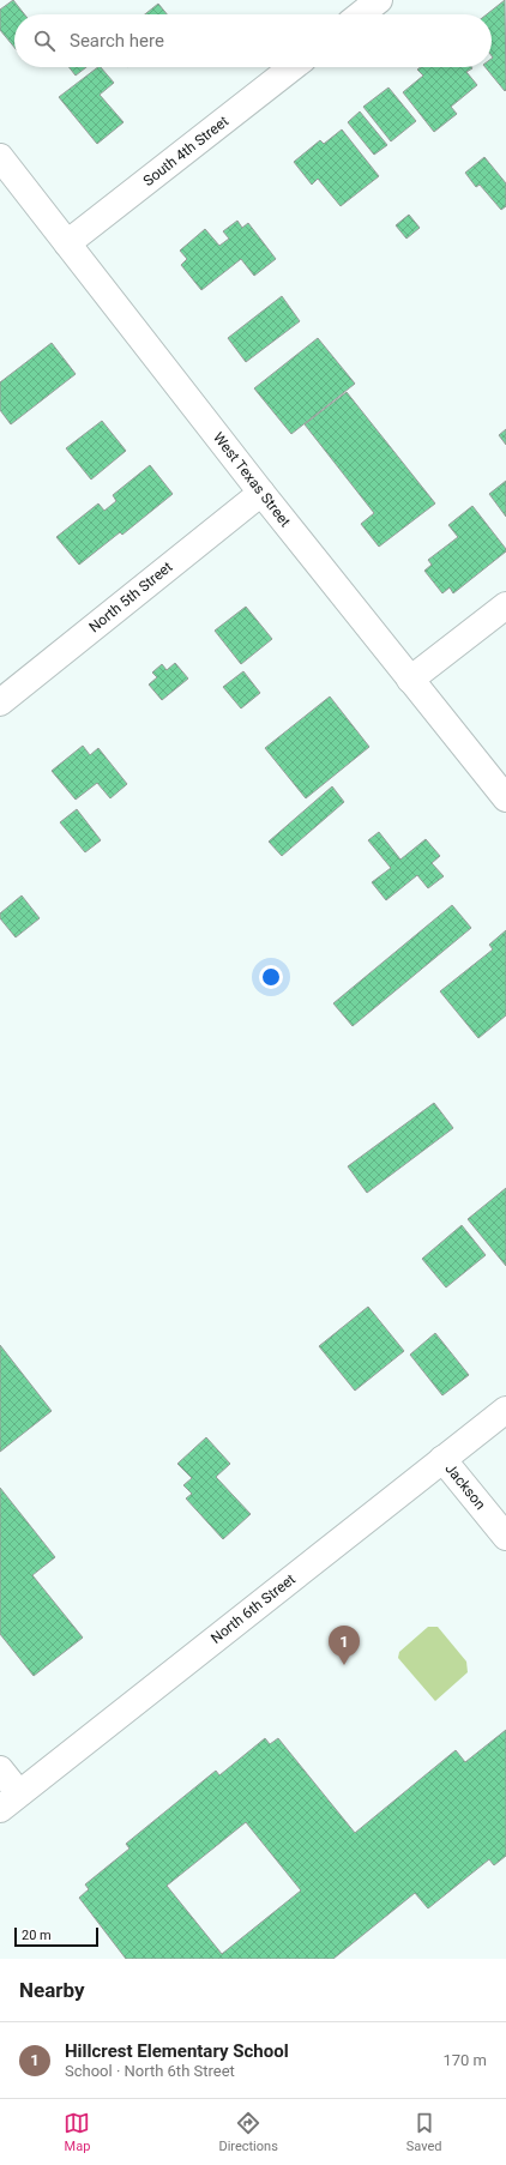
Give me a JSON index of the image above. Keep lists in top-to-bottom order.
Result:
{
  "streets": {
    "street": [
      "South 4th Street",
      "West Texas Street",
      "North 5th Street",
      "Jackson",
      "North 6th Street"
    ]
  },
  "crossings": [
    ["South 4th Street", "West Texas Street"],
    ["West Texas Street", "North 5th Street"],
    ["Jackson", "North 6th Street"]
  ],
  "scale_bar": "20 m",
  "page": {
    "search": "Search here",
    "pins": "1",
    "scale": "20 m",
    "heading": "Nearby",
    "list": [
      {
        "mark": "1",
        "name": "Hillcrest Elementary School",
        "note": "School · North 6th Street",
        "value": "170 m"
      }
    ],
    "nav": ["Map", "Directions", "Saved"]
  }
}
